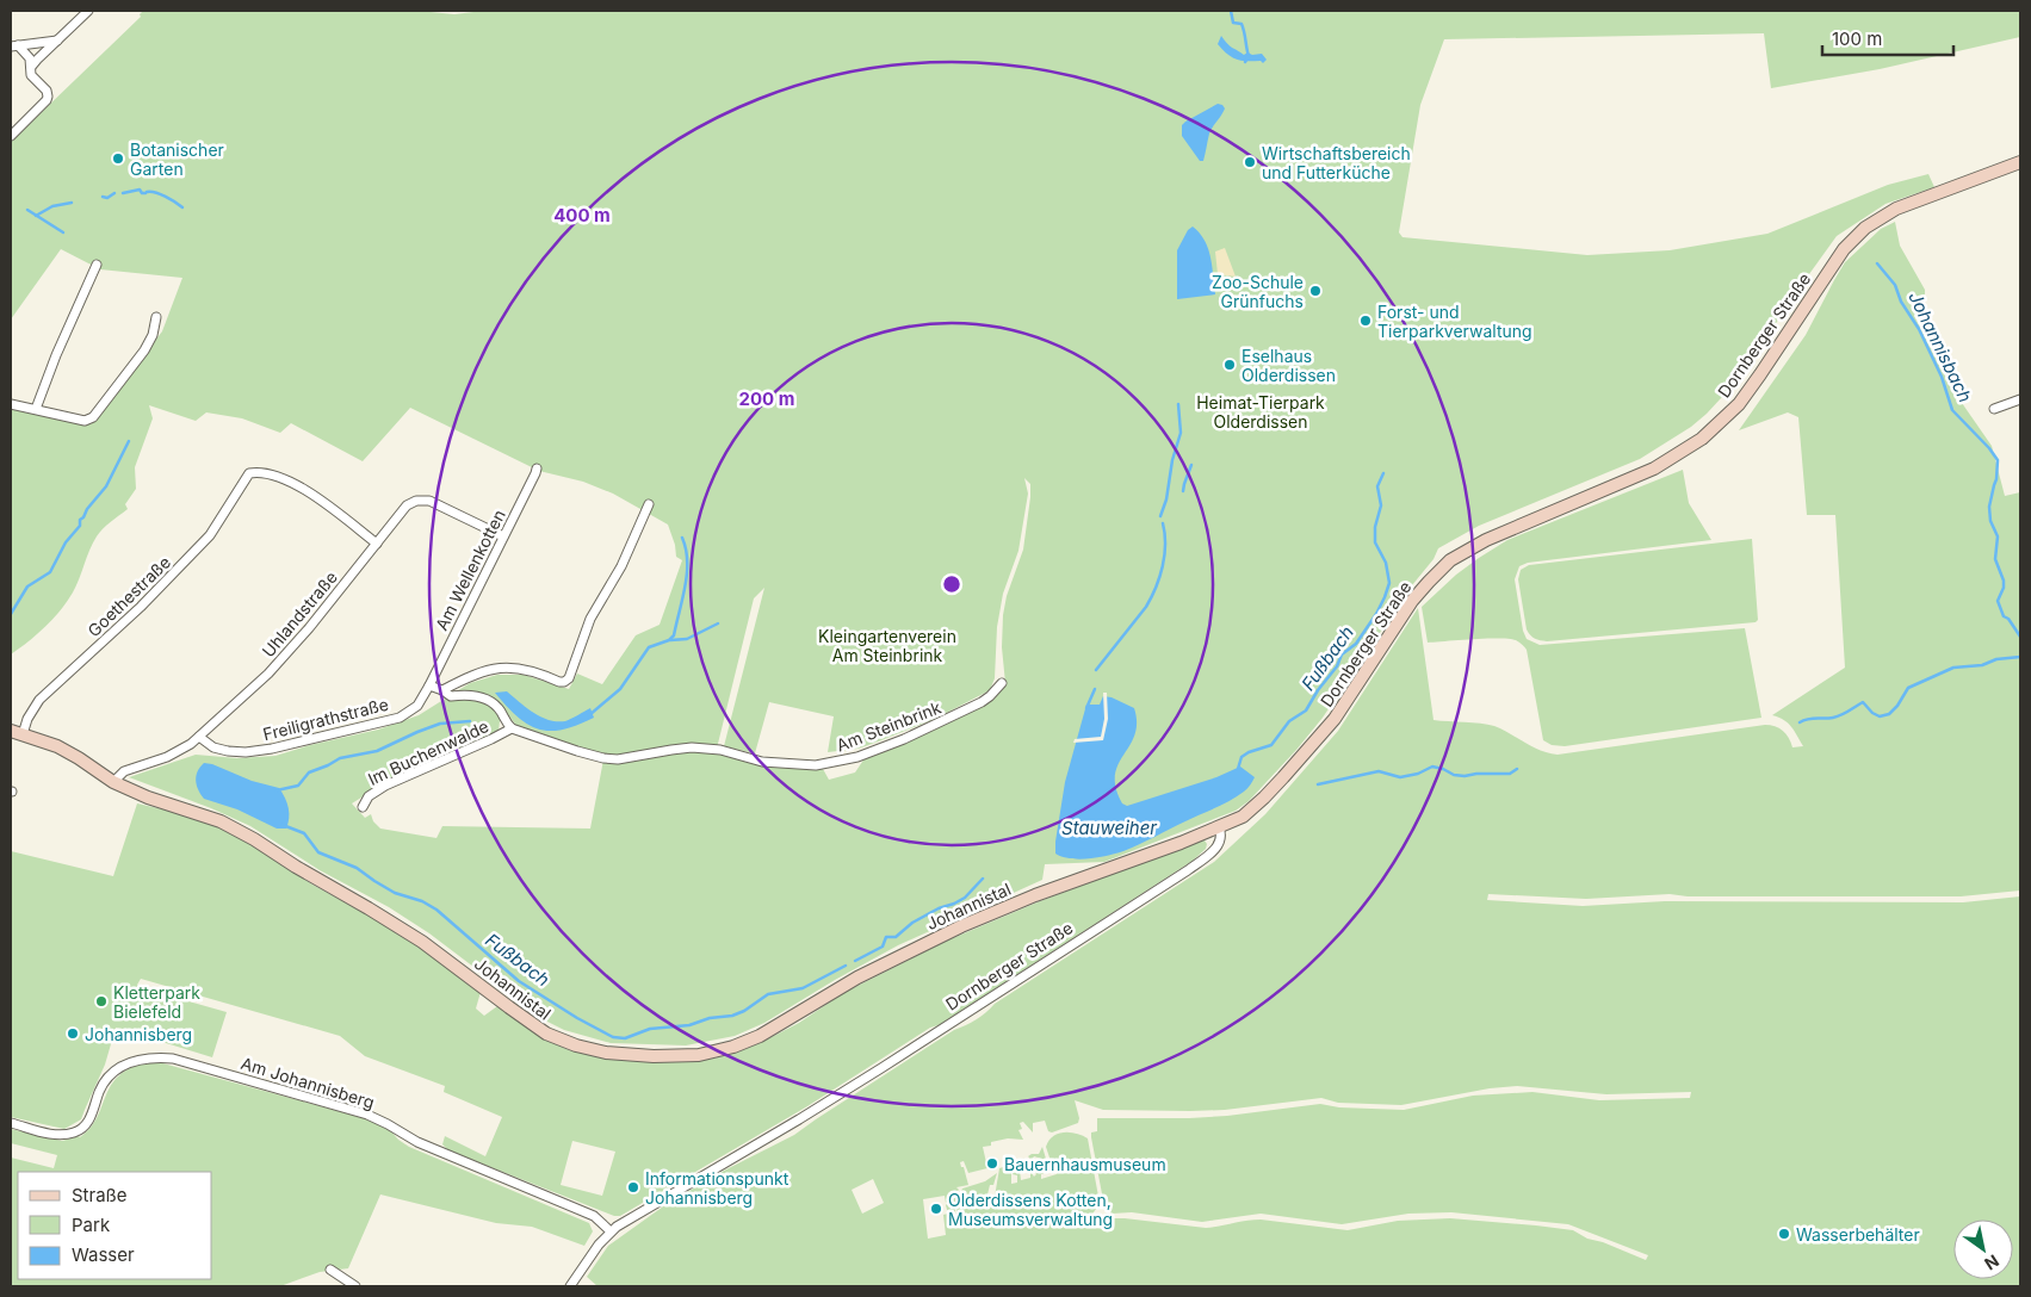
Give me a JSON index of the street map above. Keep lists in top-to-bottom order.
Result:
{
  "streets": {
    "main road": ["Dornberger Straße", "Johannistal"],
    "street": [
      "Am Wellenkotten",
      "Goethestraße",
      "Uhlandstraße",
      "Freiligrathstraße",
      "Am Steinbrink",
      "Im Buchenwalde",
      "Am Johannisberg"
    ]
  },
  "crossings": [
    ["Dornberger Straße", "Johannistal"],
    ["Dornberger Straße", "Am Johannisberg"],
    ["Am Wellenkotten", "Uhlandstraße"],
    ["Am Wellenkotten", "Freiligrathstraße"],
    ["Goethestraße", "Uhlandstraße"],
    ["Goethestraße", "Johannistal"],
    ["Uhlandstraße", "Freiligrathstraße"],
    ["Uhlandstraße", "Johannistal"],
    ["Am Steinbrink", "Im Buchenwalde"]
  ],
  "water": ["Johannisbach", "Fußbach", "Stauweiher"],
  "parks": ["Heimat-Tierpark Olderdissen", "Kleingartenverein Am Steinbrink"],
  "places": [
    "Botanischer Garten",
    "Wirtschaftsbereich und Futterküche",
    "Zoo-Schule Grünfuchs",
    "Forst- und Tierparkverwaltung",
    "Eselhaus Olderdissen",
    "Kletterpark Bielefeld",
    "Johannisberg",
    "Bauernhausmuseum",
    "Informationspunkt Johannisberg",
    "Olderdissens Kotten, Museumsverwaltung",
    "Wasserbehälter"
  ],
  "legend": ["Straße", "Park", "Wasser"],
  "scale_bar": "100 m",
  "north": "bottom right",
  "rings": ["400 m", "200 m"]
}
